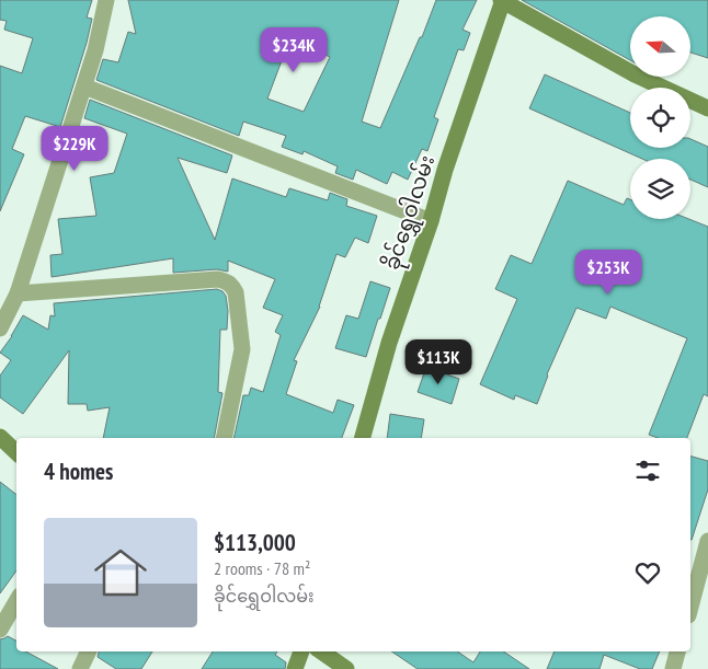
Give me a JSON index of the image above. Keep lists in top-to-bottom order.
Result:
{
  "streets": {
    "street": ["ခိုင်ရွှေဝါလမ်း"]
  },
  "north": "left",
  "page": {
    "price": [
      "$234K",
      "$229K",
      "$253K",
      "$113K"
    ],
    "heading": "4 homes",
    "list": [
      {
        "name": "$113,000",
        "note": "2 rooms · 78 m² · ခိုင်ရွှေဝါလမ်း"
      }
    ]
  }
}
